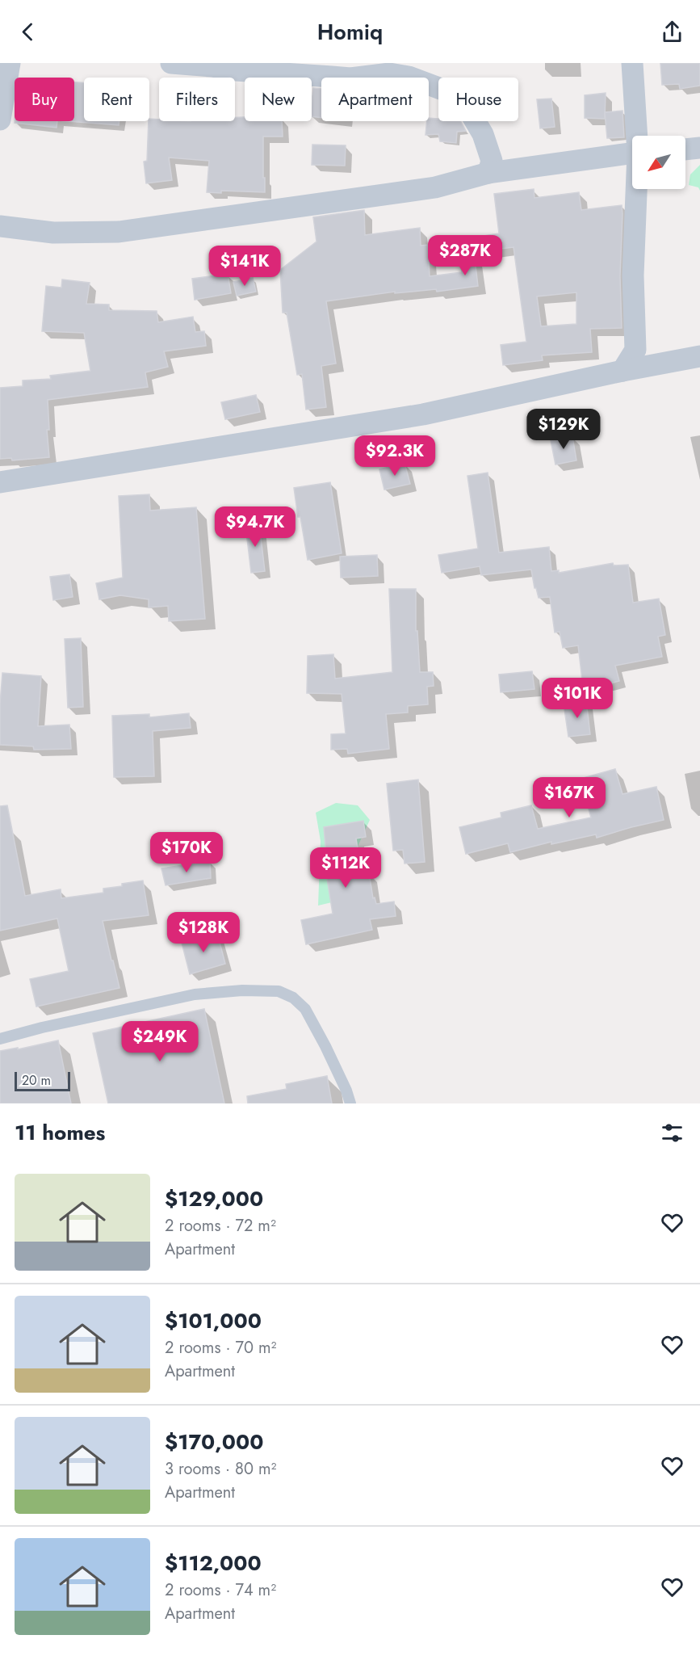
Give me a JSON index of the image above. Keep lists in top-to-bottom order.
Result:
{
  "scale_bar": "20 m",
  "north": "bottom left",
  "page": {
    "header": "Homiq",
    "chip": [
      "Buy",
      "Rent",
      "Filters",
      "New",
      "Apartment",
      "House"
    ],
    "price": [
      "$287K",
      "$141K",
      "$129K",
      "$92.3K",
      "$94.7K",
      "$101K",
      "$167K",
      "$170K",
      "$112K",
      "$128K",
      "$249K"
    ],
    "scale": "20 m",
    "heading": "11 homes",
    "list": [
      {
        "name": "$129,000",
        "note": "2 rooms · 72 m² · Apartment"
      },
      {
        "name": "$101,000",
        "note": "2 rooms · 70 m² · Apartment"
      },
      {
        "name": "$170,000",
        "note": "3 rooms · 80 m² · Apartment"
      },
      {
        "name": "$112,000",
        "note": "2 rooms · 74 m² · Apartment"
      }
    ]
  }
}
